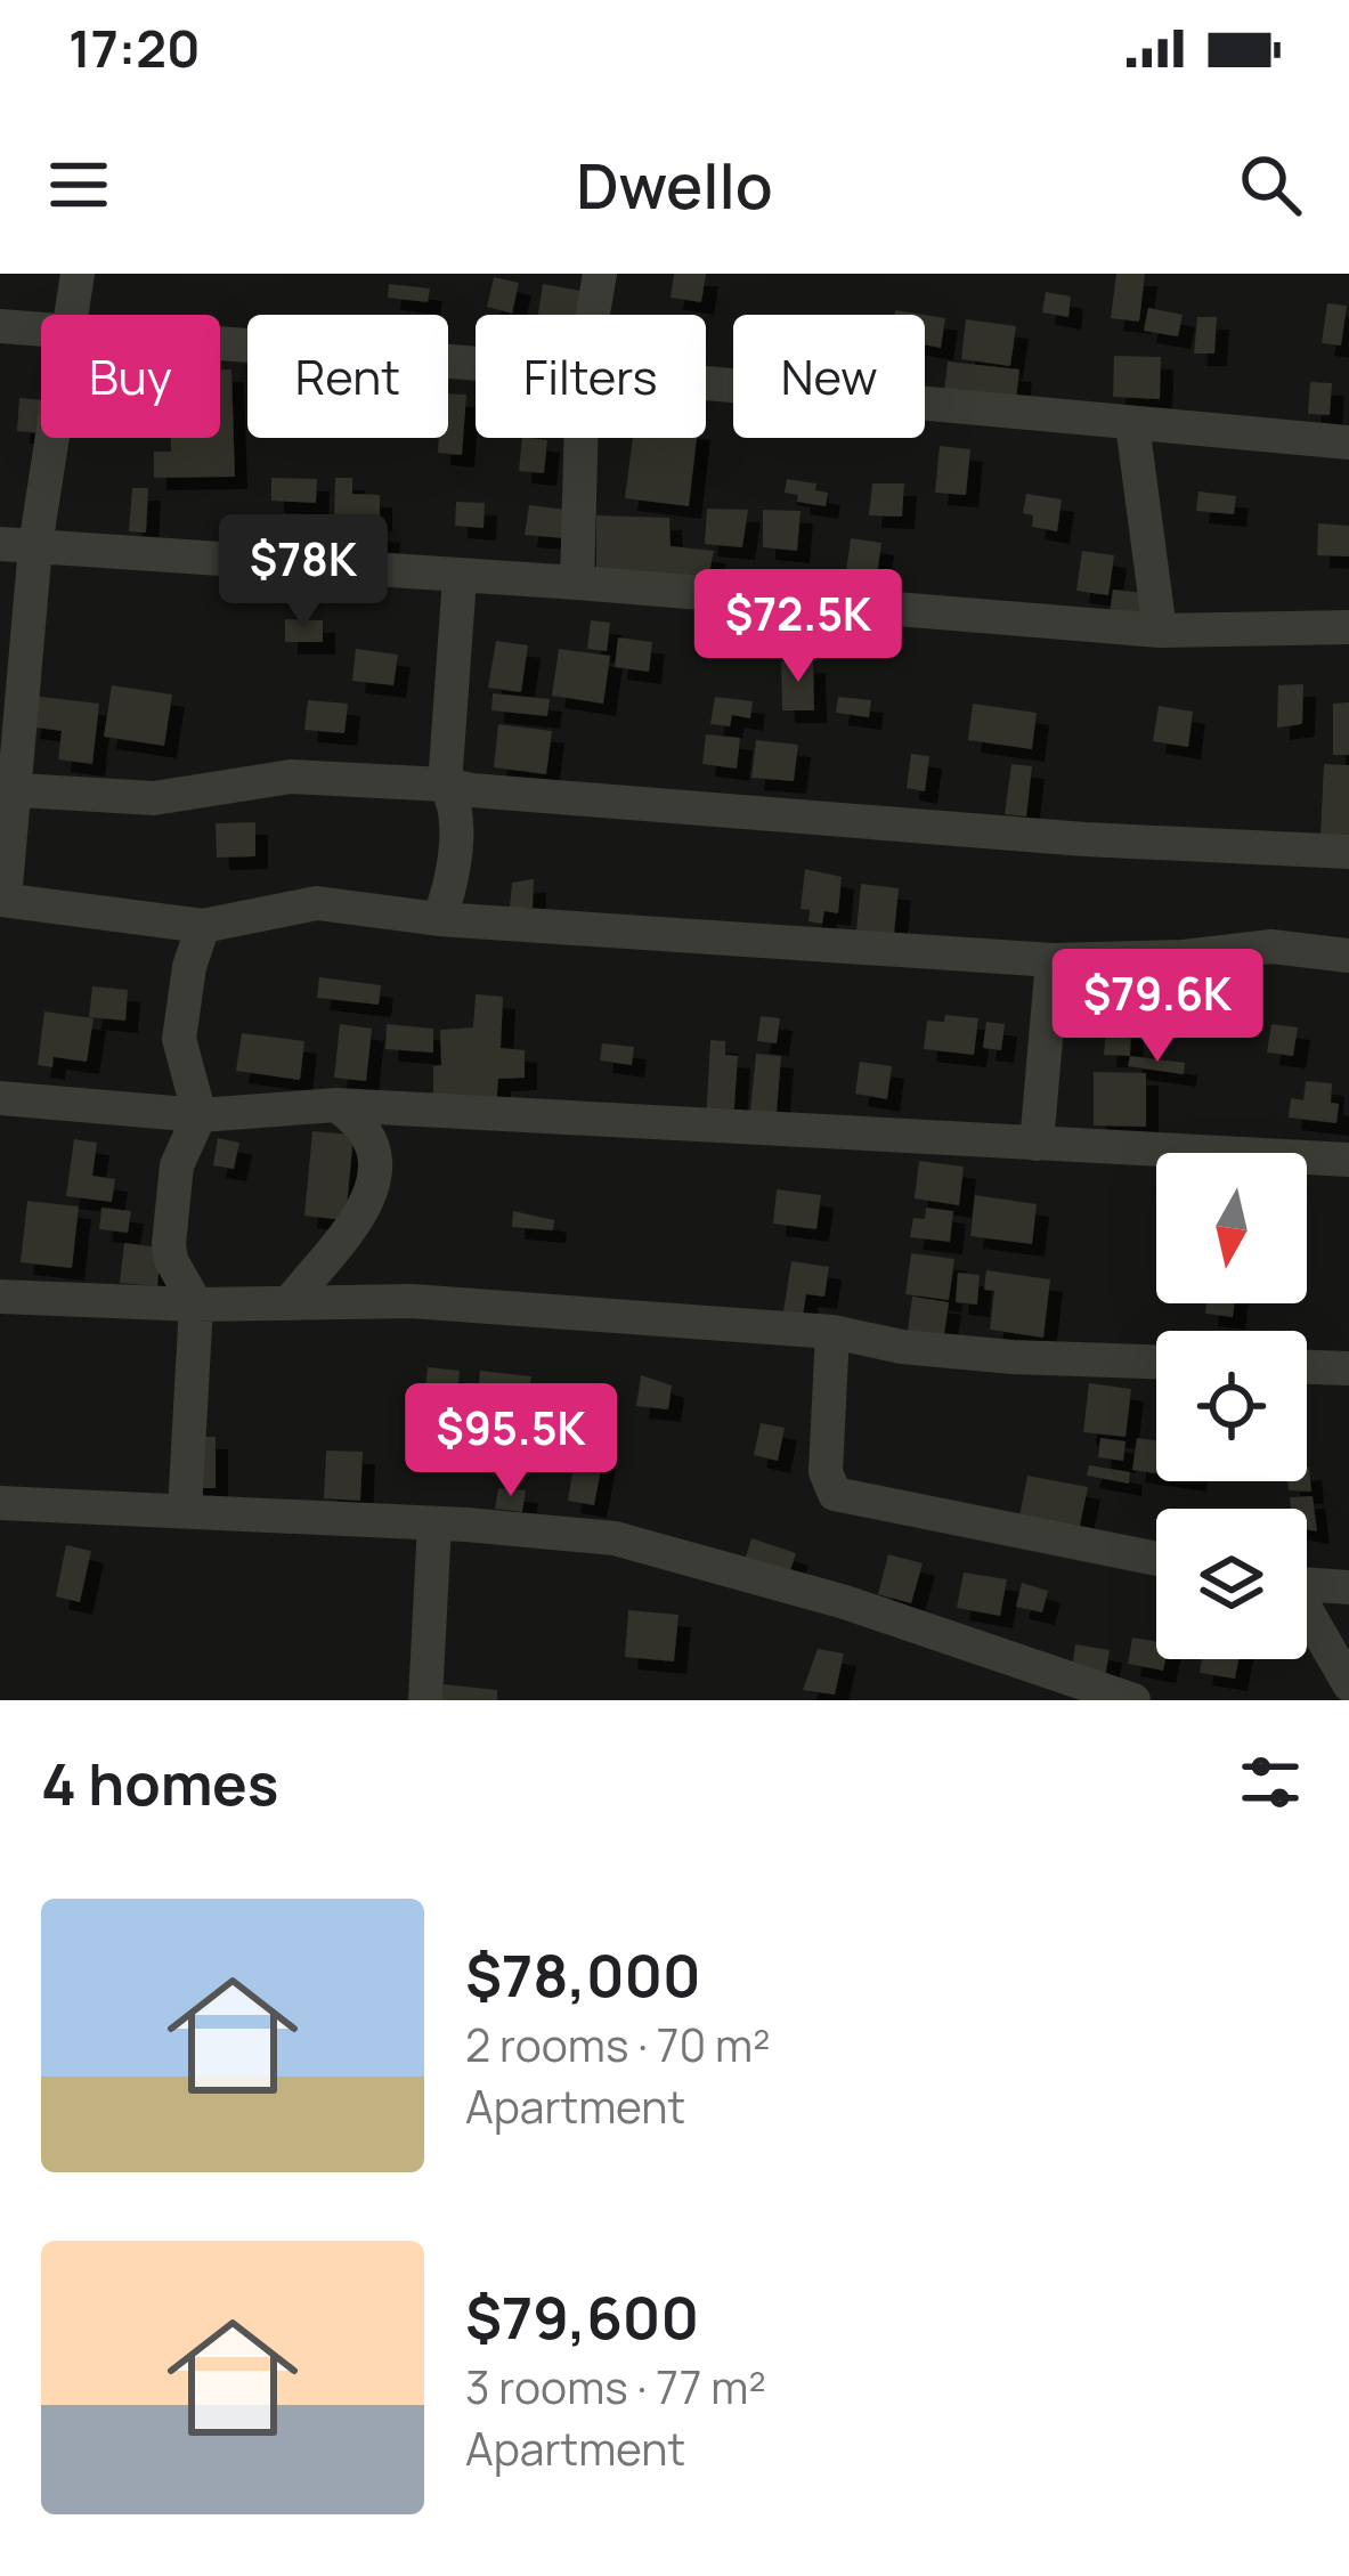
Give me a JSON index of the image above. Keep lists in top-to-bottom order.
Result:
{
  "north": "bottom",
  "page": {
    "status": "17:20",
    "header": "Dwello",
    "chip": [
      "Buy",
      "Rent",
      "Filters",
      "New"
    ],
    "price": [
      "$78K",
      "$72.5K",
      "$79.6K",
      "$95.5K"
    ],
    "heading": "4 homes",
    "list": [
      {
        "name": "$78,000",
        "note": "2 rooms · 70 m² · Apartment"
      },
      {
        "name": "$79,600",
        "note": "3 rooms · 77 m² · Apartment"
      }
    ]
  }
}
